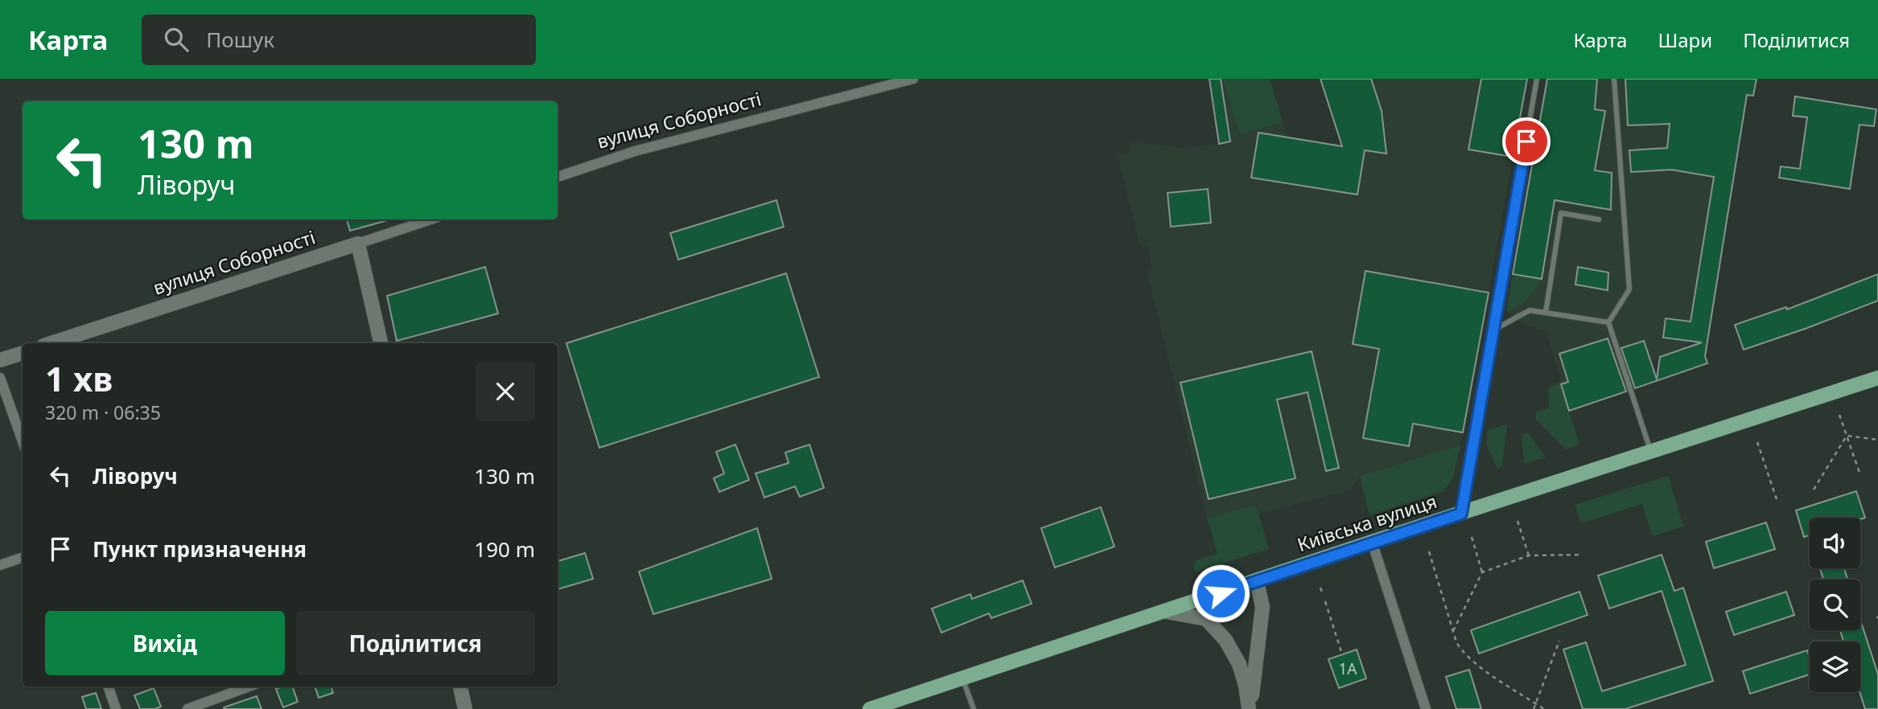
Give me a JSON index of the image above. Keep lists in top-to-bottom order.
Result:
{
  "streets": {
    "main road": ["Київська вулиця"],
    "street": ["вулиця Соборності"]
  },
  "house_numbers": ["1А"],
  "page": {
    "header": "Карта",
    "search": "Пошук",
    "nav": ["Карта", "Шари", "Поділитися"],
    "turn": ["130 m", "Ліворуч"],
    "heading": ["1 хв", "320 m · 06:35"],
    "list": [
      {
        "name": "Ліворуч",
        "value": "130 m"
      },
      {
        "name": "Пункт призначення",
        "value": "190 m"
      }
    ],
    "buttons": ["Вихід", "Поділитися"]
  }
}
